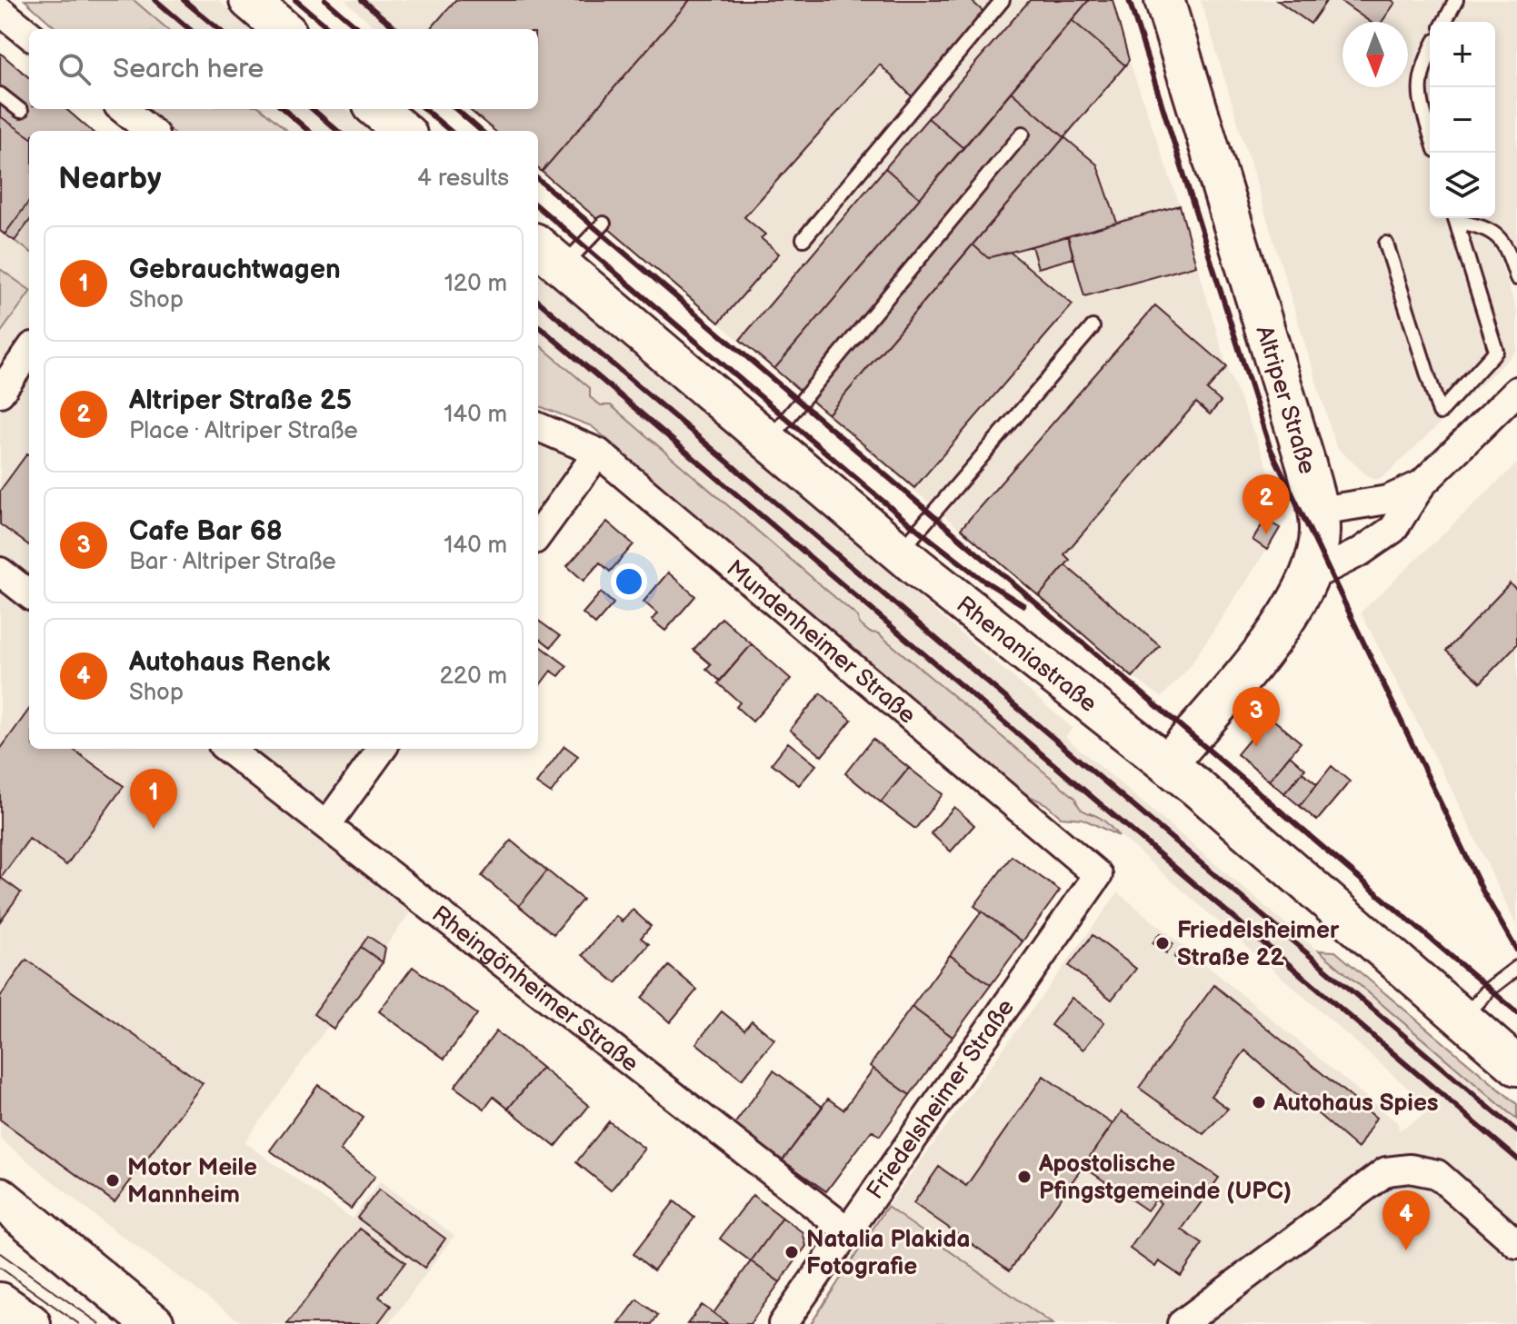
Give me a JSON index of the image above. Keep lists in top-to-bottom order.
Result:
{
  "streets": {
    "street": [
      "Altriper Straße",
      "Mundenheimer Straße",
      "Rhenaniastraße",
      "Rheingönheimer Straße",
      "Friedelsheimer Straße"
    ]
  },
  "crossings": [
    ["Altriper Straße", "Rhenaniastraße"],
    ["Mundenheimer Straße", "Friedelsheimer Straße"],
    ["Rheingönheimer Straße", "Friedelsheimer Straße"]
  ],
  "places": [
    "Friedelsheimer Straße 22",
    "Autohaus Spies",
    "Apostolische Pfingstgemeinde (UPC)",
    "Motor Meile Mannheim",
    "Natalia Plakida Fotografie"
  ],
  "north": "bottom",
  "page": {
    "map_buttons": ["+", "−"],
    "search": "Search here",
    "heading": ["Nearby", "4 results"],
    "list": [
      {
        "mark": "1",
        "name": "Gebrauchtwagen",
        "note": "Shop",
        "value": "120 m"
      },
      {
        "mark": "2",
        "name": "Altriper Straße 25",
        "note": "Place · Altriper Straße",
        "value": "140 m"
      },
      {
        "mark": "3",
        "name": "Cafe Bar 68",
        "note": "Bar · Altriper Straße",
        "value": "140 m"
      },
      {
        "mark": "4",
        "name": "Autohaus Renck",
        "note": "Shop",
        "value": "220 m"
      }
    ],
    "pins": [
      "2",
      "3",
      "1",
      "4"
    ]
  }
}
